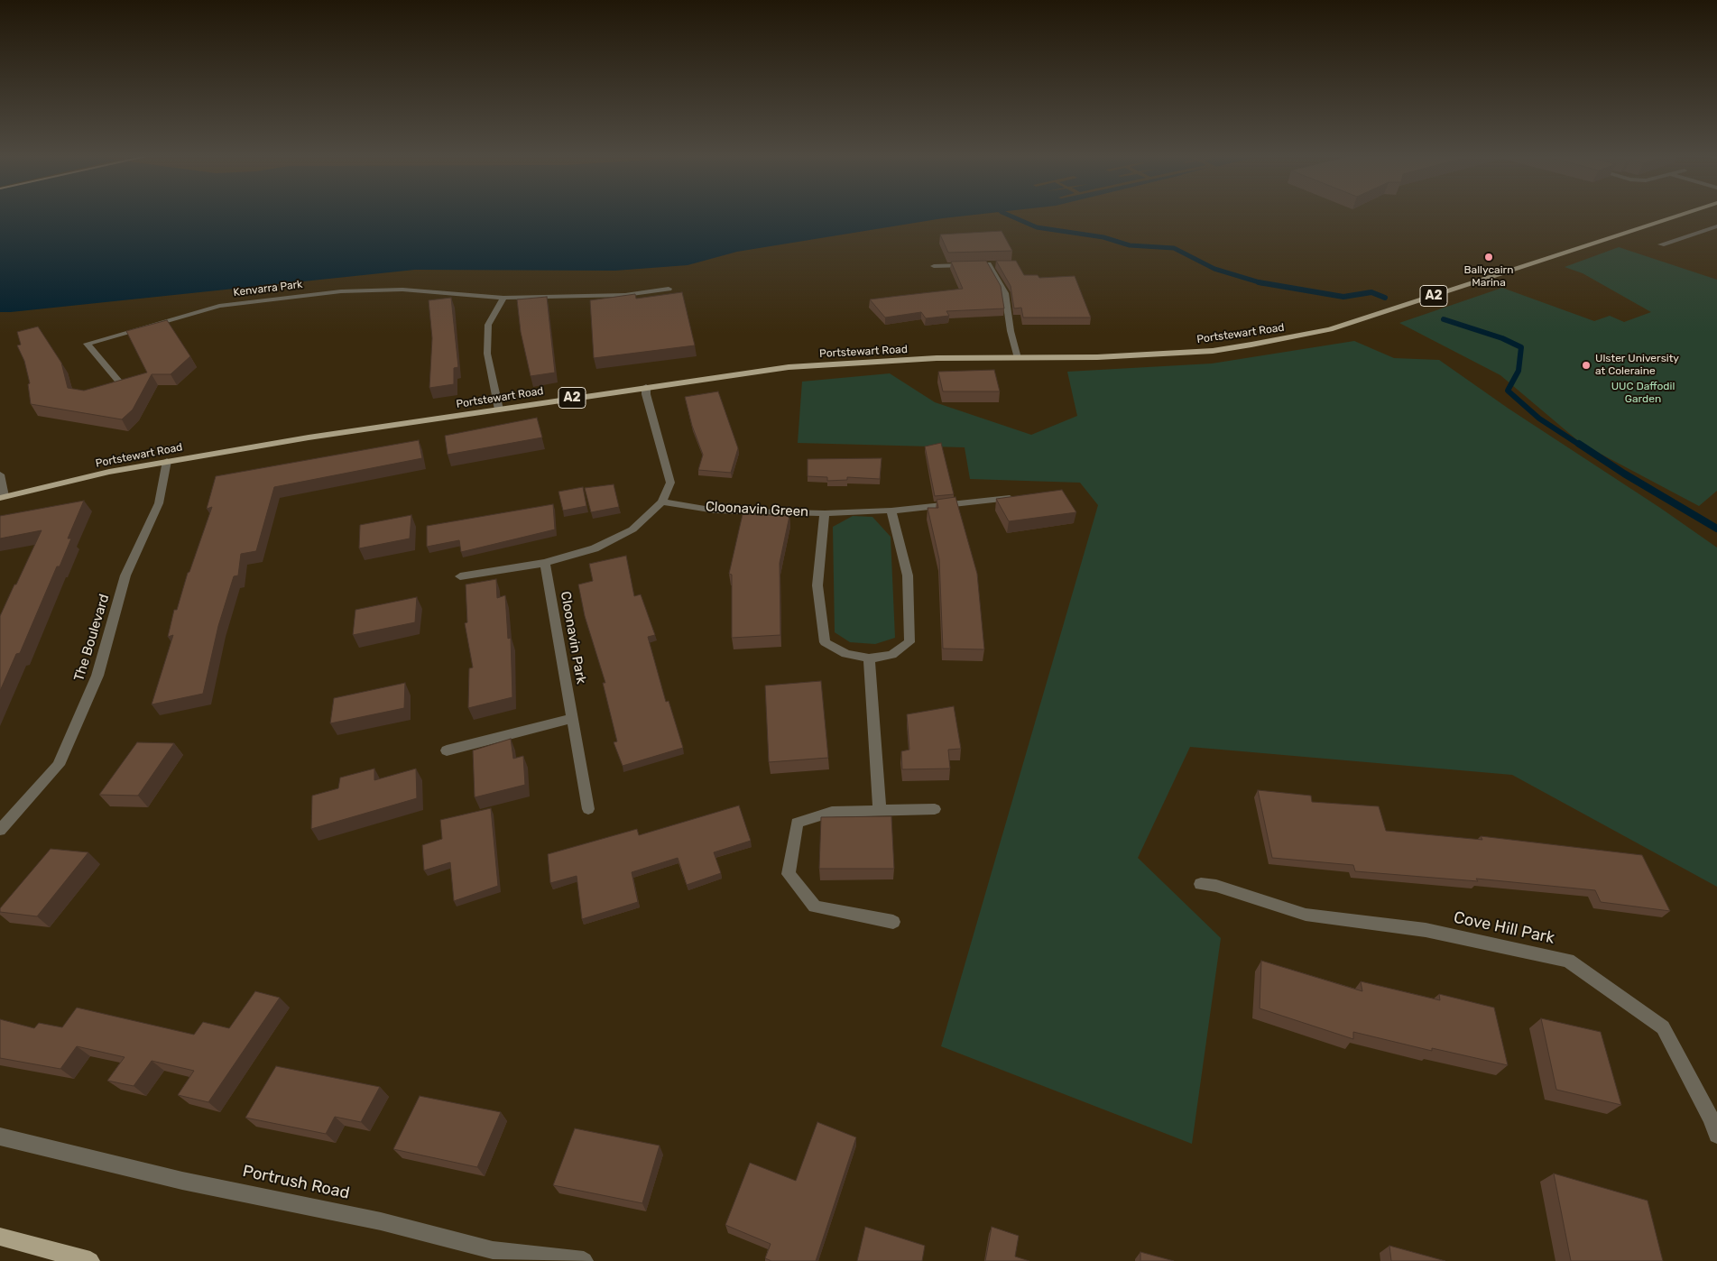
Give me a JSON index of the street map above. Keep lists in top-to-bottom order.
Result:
{
  "streets": {
    "main road": ["A2", "Portstewart Road"],
    "street": [
      "Kenvarra Park",
      "Cloonavin Green",
      "The Boulevard",
      "Cloonavin Park",
      "Cove Hill Park",
      "Portrush Road"
    ]
  },
  "crossings": [
    ["Portstewart Road", "The Boulevard"]
  ],
  "parks": ["UUC Daffodil Garden"],
  "places": ["Ballycairn Marina", "Ulster University at Coleraine"]
}
